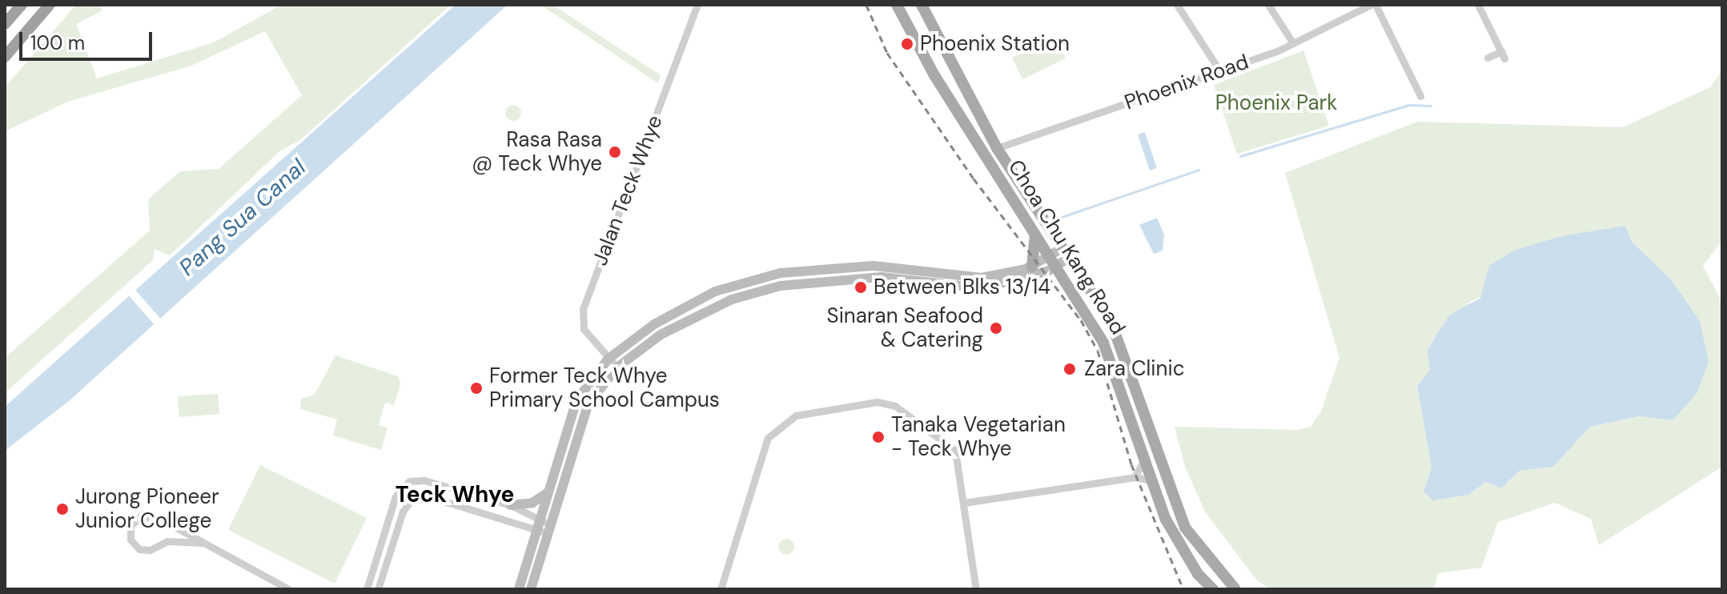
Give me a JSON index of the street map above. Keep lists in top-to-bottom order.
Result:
{
  "streets": {
    "main road": ["Choa Chu Kang Road"],
    "street": ["Phoenix Road", "Jalan Teck Whye"]
  },
  "crossings": [
    ["Phoenix Road", "Choa Chu Kang Road"]
  ],
  "districts": ["Teck Whye"],
  "water": ["Pang Sua Canal"],
  "parks": ["Phoenix Park"],
  "places": [
    "Phoenix Station",
    "Rasa Rasa @ Teck Whye",
    "Between Blks 13/14",
    "Sinaran Seafood & Catering",
    "Zara Clinic",
    "Former Teck Whye Primary School Campus",
    "Tanaka Vegetarian - Teck Whye",
    "Jurong Pioneer Junior College"
  ],
  "scale_bar": "100 m"
}
